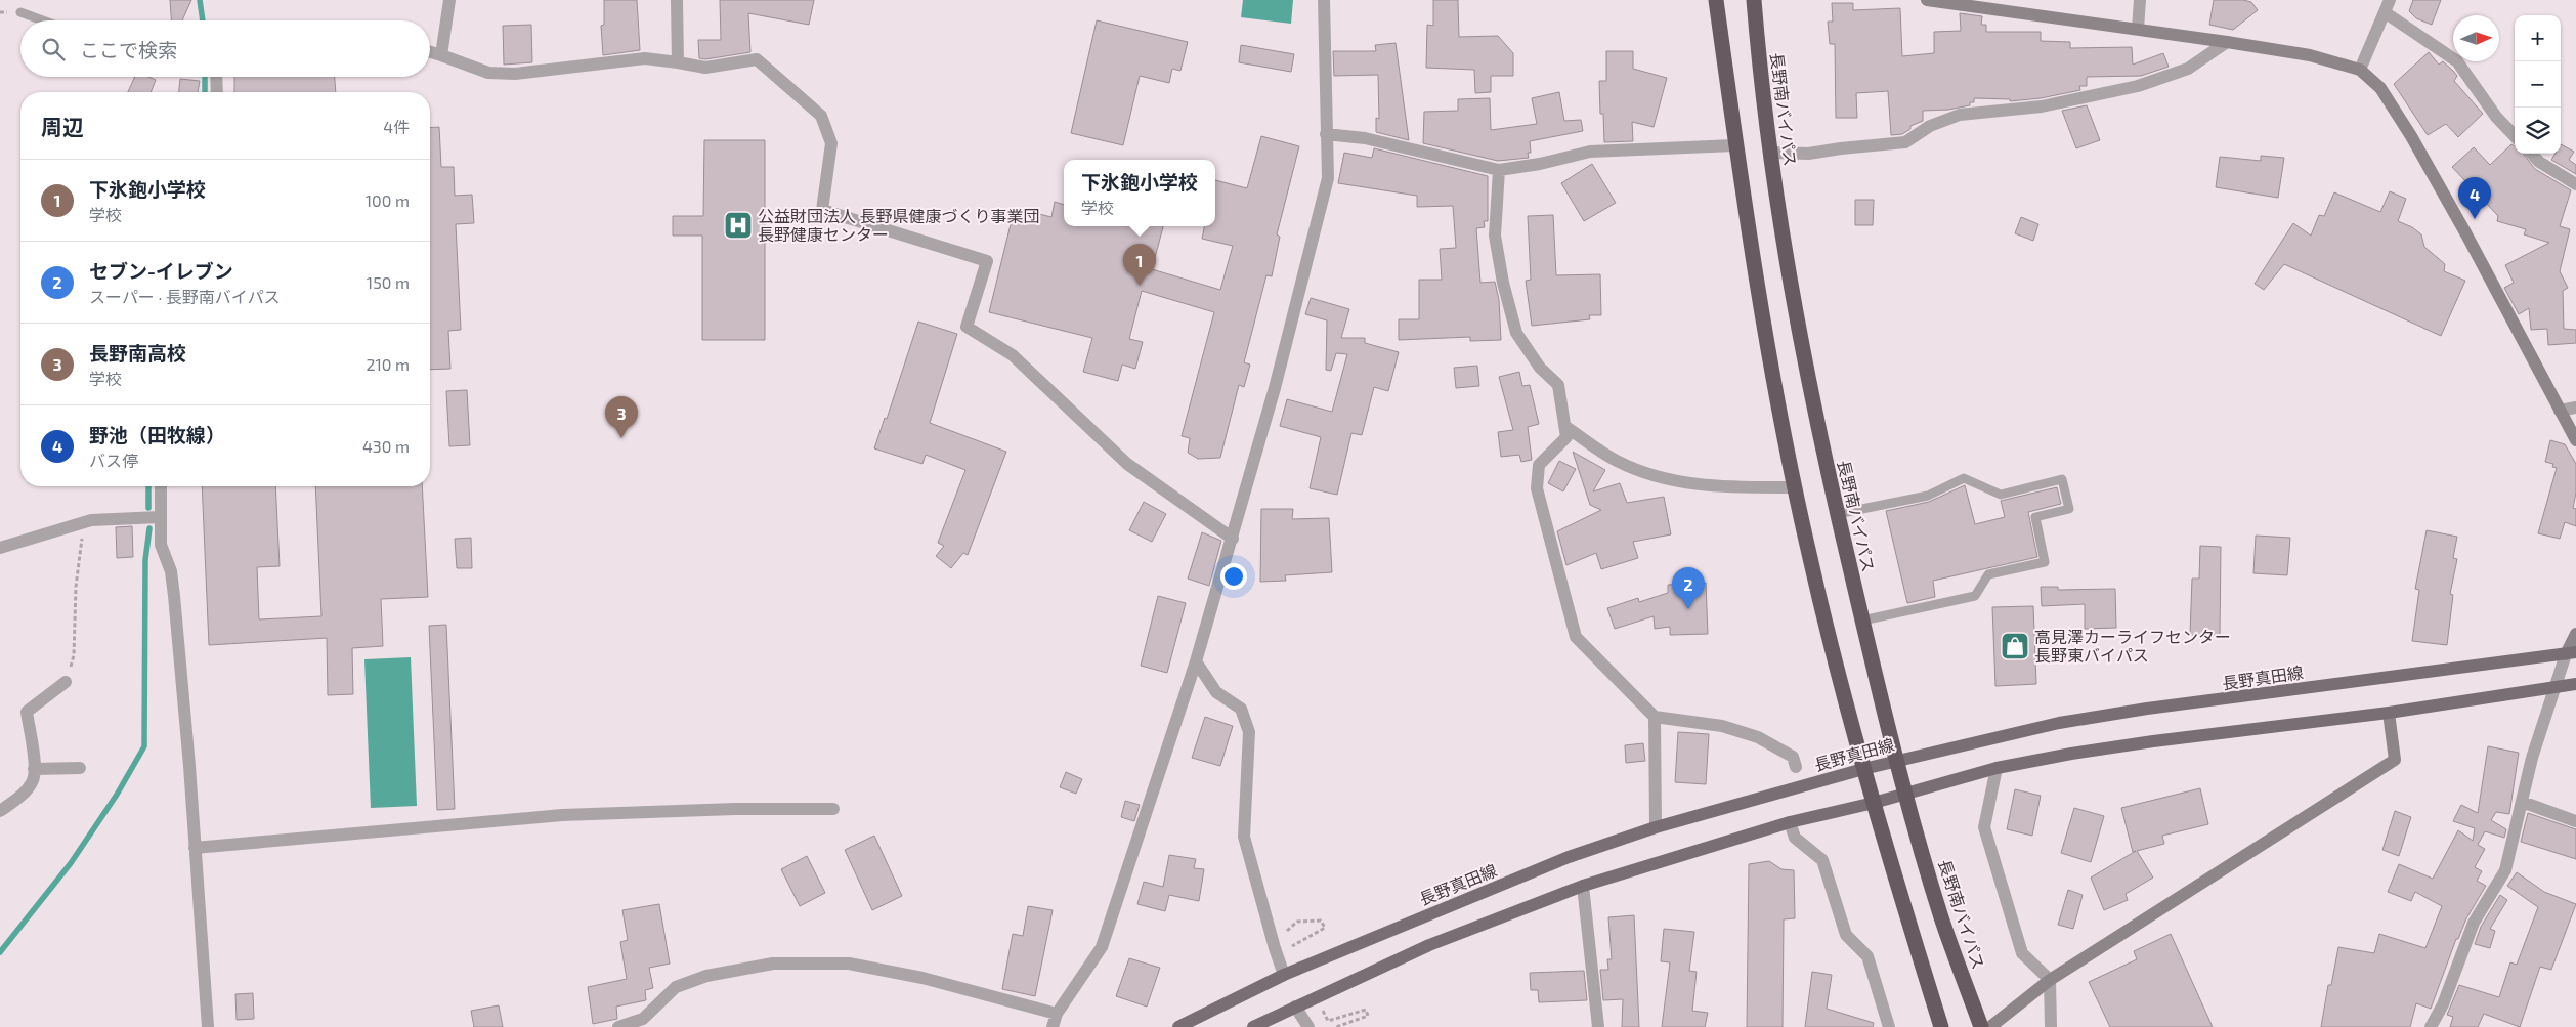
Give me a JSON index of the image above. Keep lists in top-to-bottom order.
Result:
{
  "streets": {
    "highway": ["長野南バイパス"],
    "main road": ["長野真田線"]
  },
  "crossings": [
    ["長野南バイパス", "長野真田線"]
  ],
  "places": {
    "hospital": ["公益財団法人 長野県健康づくり事業団 長野健康センター"],
    "shop": ["高見澤カーライフセンター 長野東バイパス"]
  },
  "north": "right",
  "page": {
    "map_buttons": ["+", "−"],
    "search": "ここで検索",
    "heading": ["周辺", "4件"],
    "list": [
      {
        "mark": "1",
        "name": "下氷鉋小学校",
        "note": "学校",
        "value": "100 m"
      },
      {
        "mark": "2",
        "name": "セブン-イレブン",
        "note": "スーパー · 長野南バイパス",
        "value": "150 m"
      },
      {
        "mark": "3",
        "name": "長野南高校",
        "note": "学校",
        "value": "210 m"
      },
      {
        "mark": "4",
        "name": "野池（田牧線）",
        "note": "バス停",
        "value": "430 m"
      }
    ],
    "popup": ["下氷鉋小学校", "学校"],
    "pins": [
      "4",
      "1",
      "3",
      "2"
    ]
  }
}
